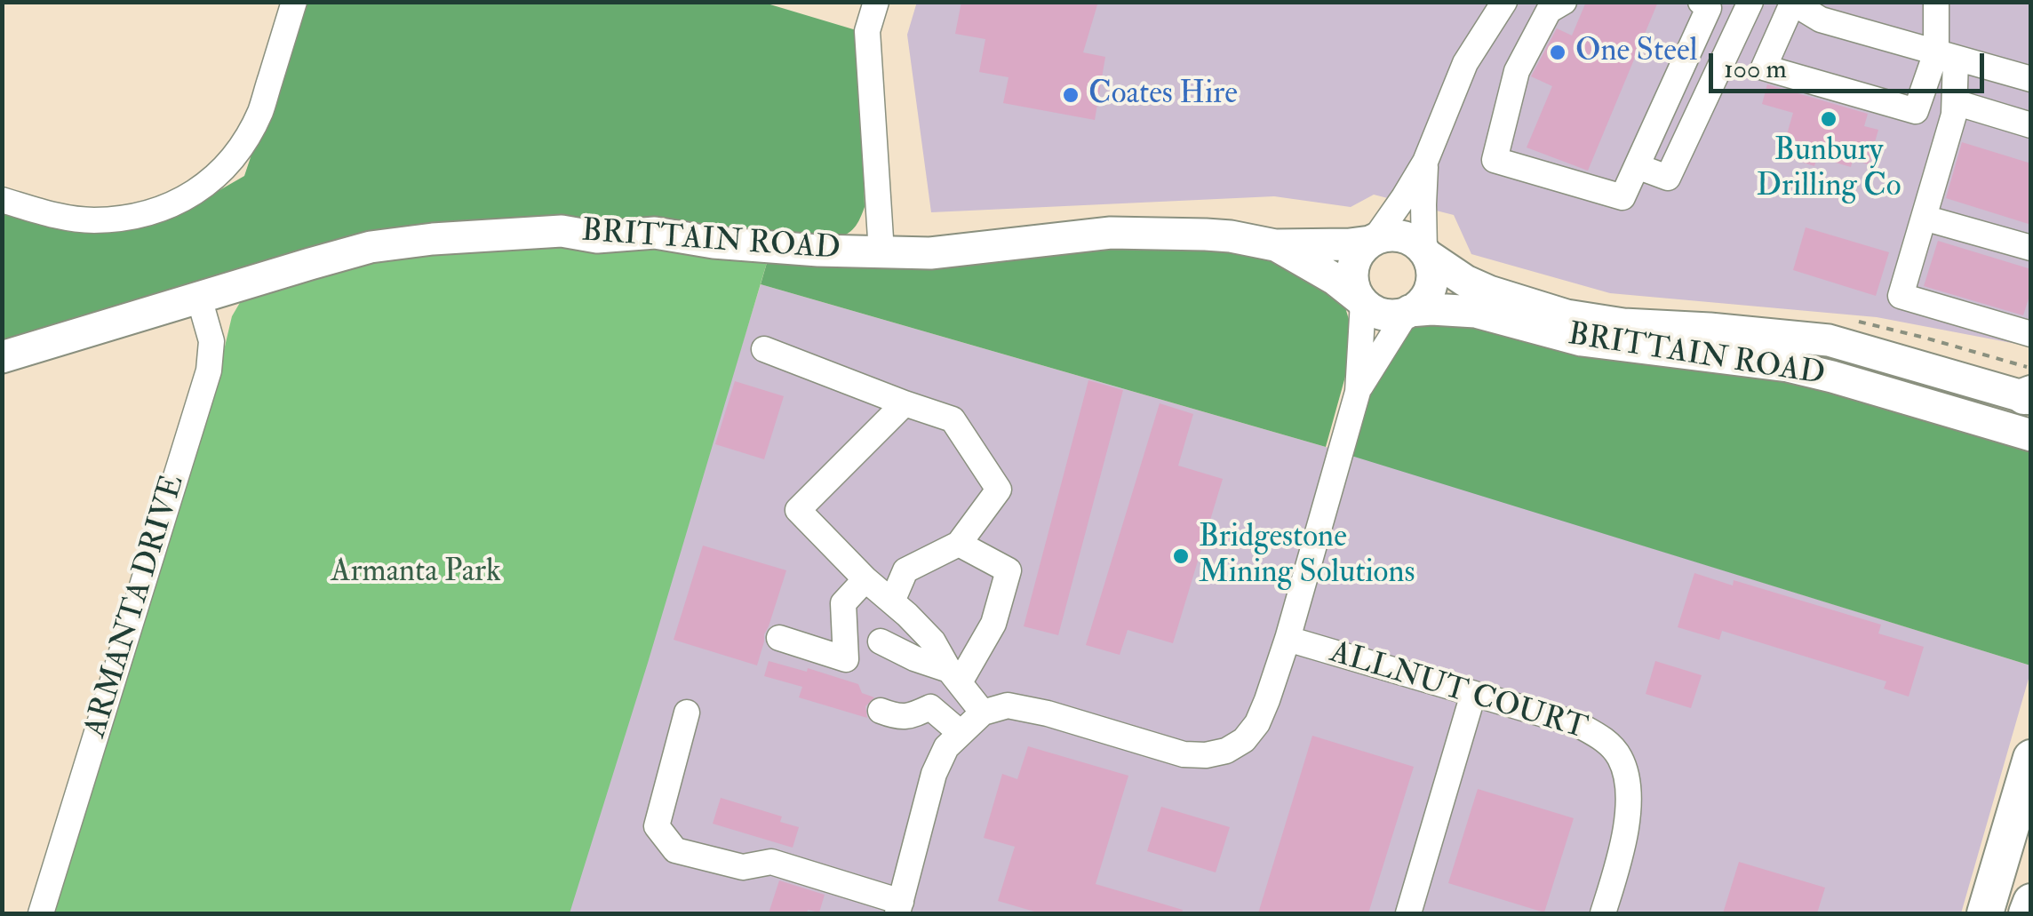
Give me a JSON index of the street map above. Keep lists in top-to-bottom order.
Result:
{
  "streets": {
    "main road": ["BRITTAIN ROAD"],
    "street": ["ARMANTA DRIVE", "ALLNUT COURT"]
  },
  "crossings": [
    ["BRITTAIN ROAD", "ARMANTA DRIVE"]
  ],
  "parks": ["Armanta Park"],
  "places": [
    "One Steel",
    "Coates Hire",
    "Bunbury Drilling Co",
    "Bridgestone Mining Solutions"
  ],
  "scale_bar": "100 m"
}
